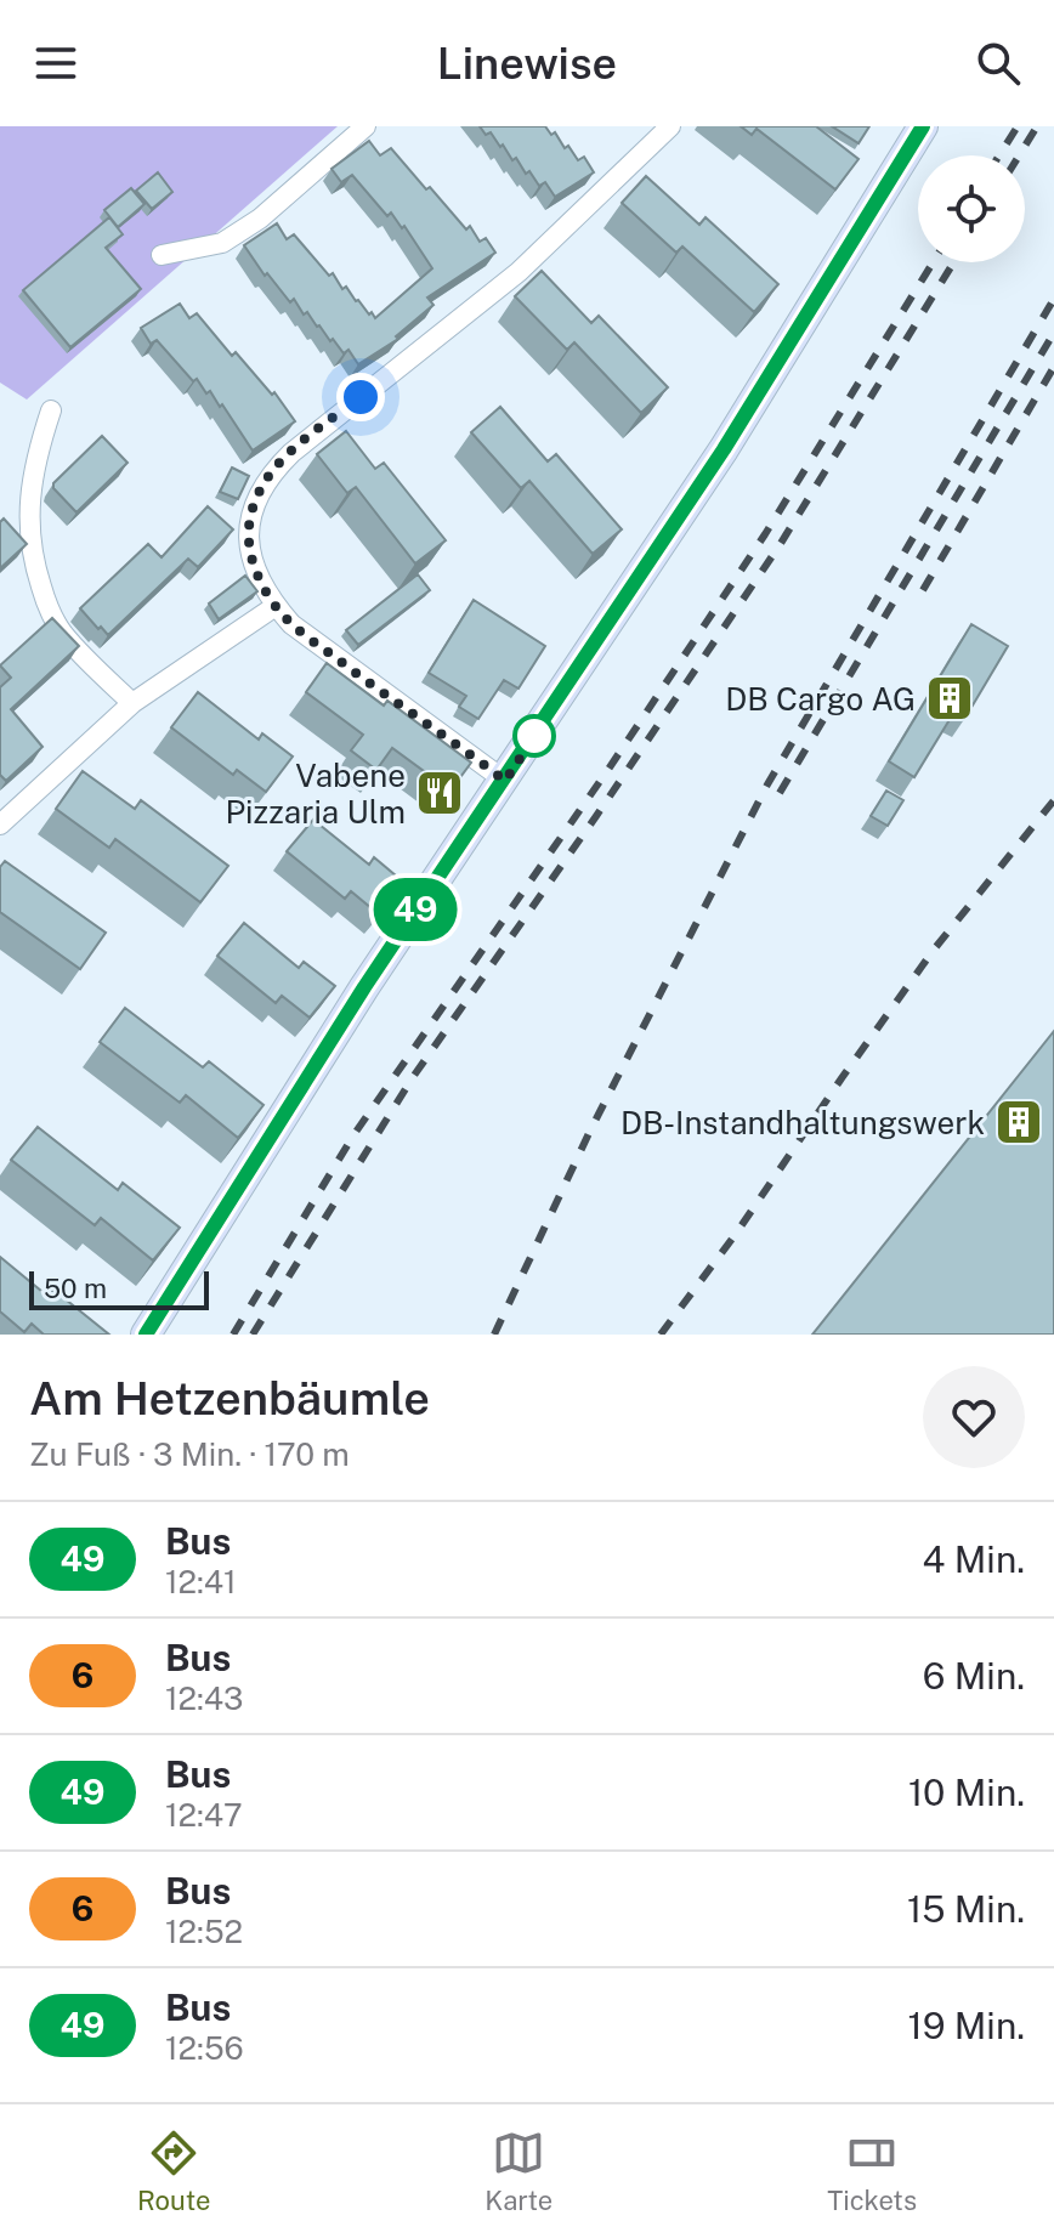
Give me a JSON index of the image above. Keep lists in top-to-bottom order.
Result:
{
  "places": {
    "building": ["DB Cargo AG", "DB-Instandhaltungswerk"],
    "restaurant": ["Vabene Pizzaria Ulm"]
  },
  "lines": ["bus line 49"],
  "scale_bar": "50 m",
  "page": {
    "header": "Linewise",
    "on_map": "49",
    "scale": "50 m",
    "heading": ["Am Hetzenbäumle", "Zu Fuß · 3 Min. · 170 m"],
    "list": [
      {
        "mark": "49",
        "name": "Bus",
        "note": "12:41",
        "value": "4 Min."
      },
      {
        "mark": "6",
        "name": "Bus",
        "note": "12:43",
        "value": "6 Min."
      },
      {
        "mark": "49",
        "name": "Bus",
        "note": "12:47",
        "value": "10 Min."
      },
      {
        "mark": "6",
        "name": "Bus",
        "note": "12:52",
        "value": "15 Min."
      },
      {
        "mark": "49",
        "name": "Bus",
        "note": "12:56",
        "value": "19 Min."
      }
    ],
    "tabs": ["Route", "Karte", "Tickets"]
  }
}
